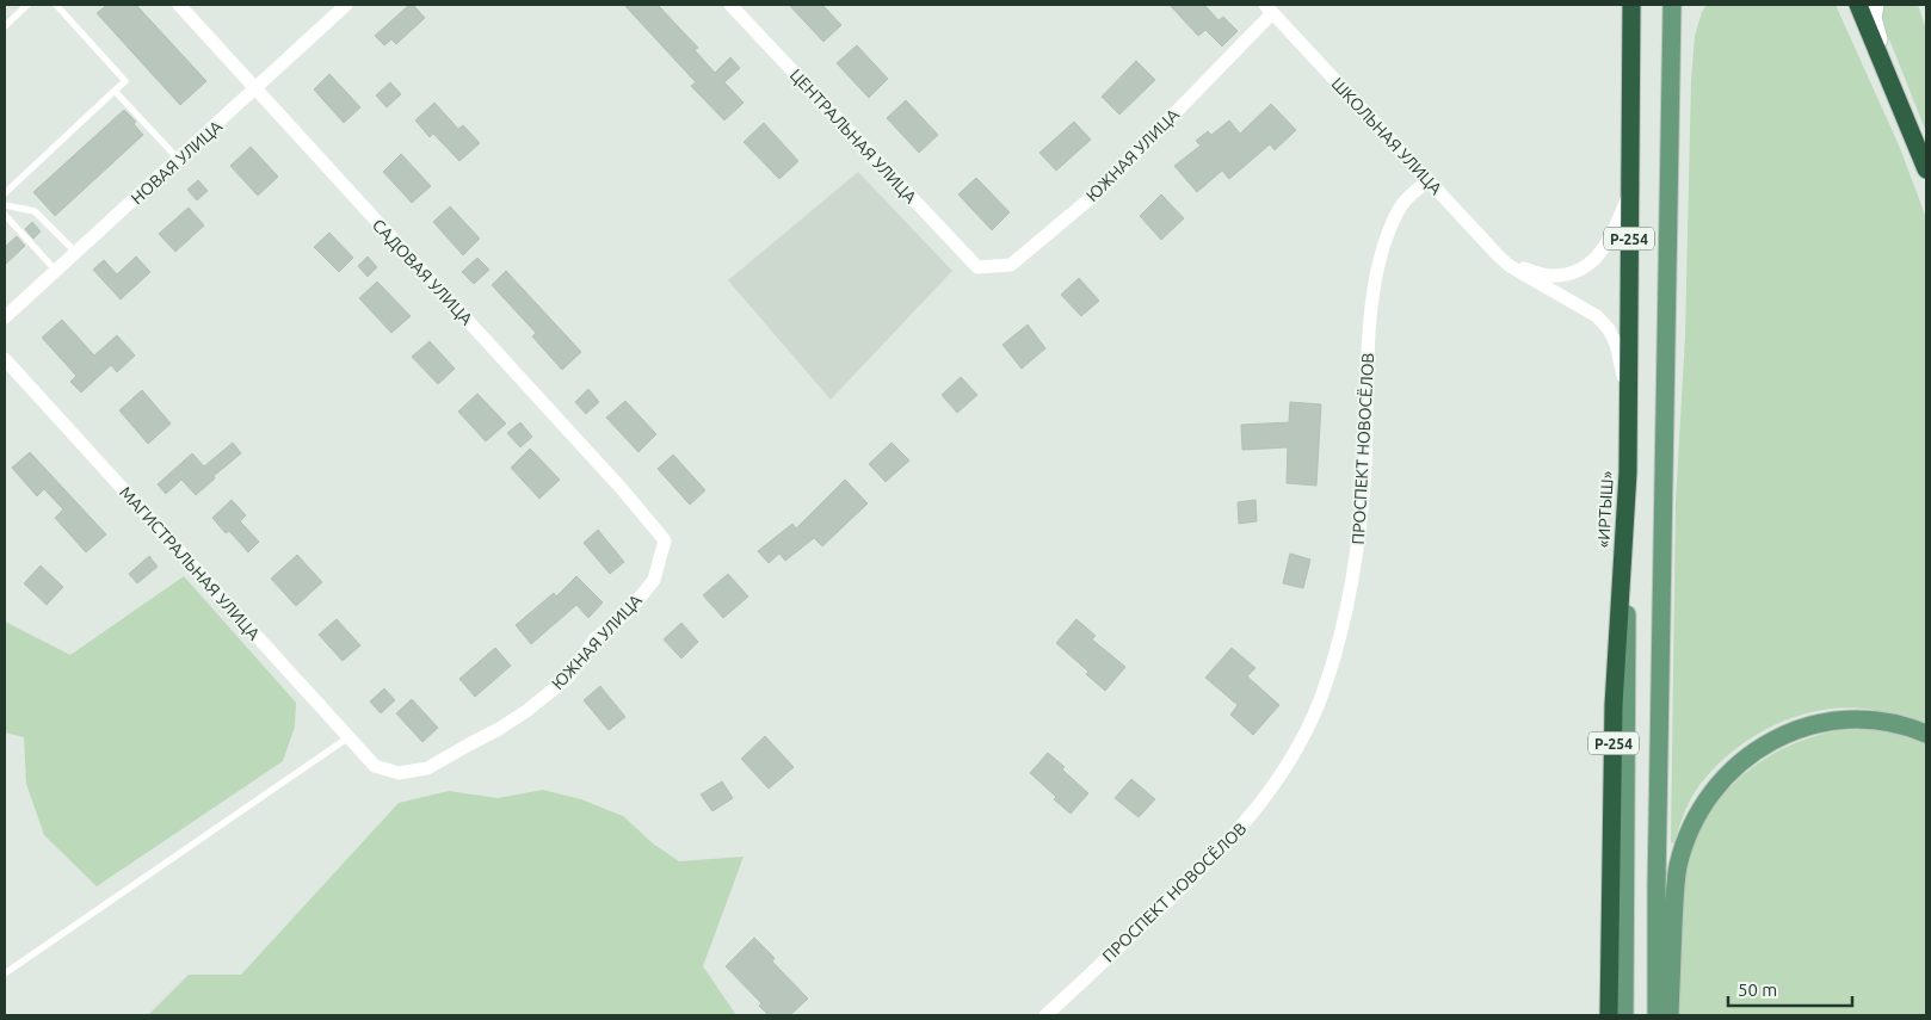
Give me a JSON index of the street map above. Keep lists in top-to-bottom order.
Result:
{
  "streets": {
    "highway": ["Р-254", "«ИРТЫШ»"],
    "street": [
      "ЦЕНТРАЛЬНАЯ УЛИЦА",
      "ШКОЛЬНАЯ УЛИЦА",
      "ЮЖНАЯ УЛИЦА",
      "НОВАЯ УЛИЦА",
      "САДОВАЯ УЛИЦА",
      "ПРОСПЕКТ НОВОСЁЛОВ",
      "МАГИСТРАЛЬНАЯ УЛИЦА"
    ]
  },
  "crossings": [
    ["ЦЕНТРАЛЬНАЯ УЛИЦА", "ЮЖНАЯ УЛИЦА"],
    ["ШКОЛЬНАЯ УЛИЦА", "ЮЖНАЯ УЛИЦА"],
    ["ШКОЛЬНАЯ УЛИЦА", "ПРОСПЕКТ НОВОСЁЛОВ"],
    ["ШКОЛЬНАЯ УЛИЦА", "«ИРТЫШ»"],
    ["ЮЖНАЯ УЛИЦА", "САДОВАЯ УЛИЦА"],
    ["ЮЖНАЯ УЛИЦА", "МАГИСТРАЛЬНАЯ УЛИЦА"],
    ["НОВАЯ УЛИЦА", "САДОВАЯ УЛИЦА"]
  ],
  "scale_bar": "50 m"
}
